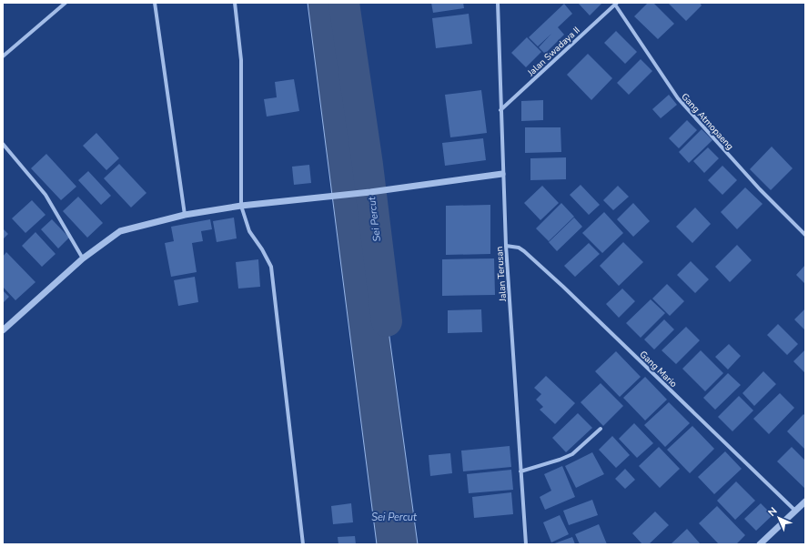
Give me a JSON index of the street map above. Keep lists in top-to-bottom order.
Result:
{
  "streets": {
    "street": [
      "Jalan Swadaya II",
      "Gang Atmopaeng",
      "Jalan Terusan",
      "Gang Mario"
    ]
  },
  "crossings": [
    ["Jalan Swadaya II", "Gang Atmopaeng"],
    ["Jalan Swadaya II", "Jalan Terusan"],
    ["Jalan Terusan", "Gang Mario"]
  ],
  "water": ["Sei Percut"],
  "north": "top left"
}
